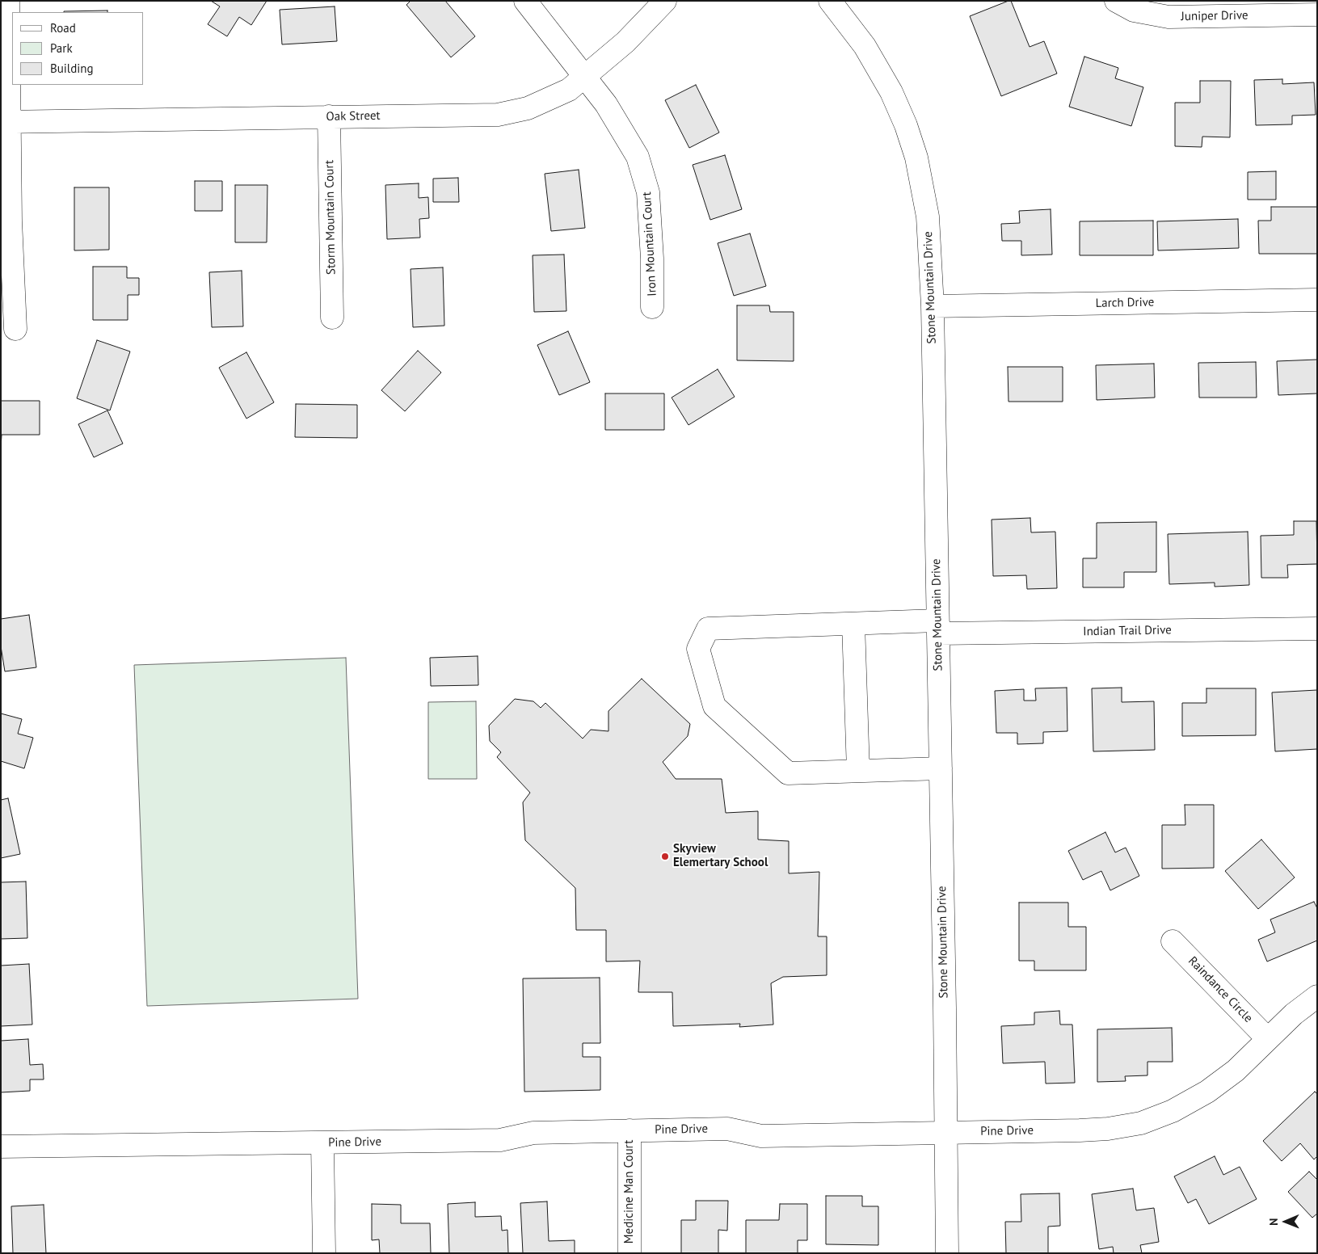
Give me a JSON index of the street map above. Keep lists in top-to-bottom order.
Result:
{
  "streets": {
    "street": [
      "Juniper Drive",
      "Oak Street",
      "Storm Mountain Court",
      "Iron Mountain Court",
      "Stone Mountain Drive",
      "Larch Drive",
      "Indian Trail Drive",
      "Raindance Circle",
      "Pine Drive",
      "Medicine Man Court"
    ]
  },
  "crossings": [
    ["Oak Street", "Storm Mountain Court"],
    ["Oak Street", "Iron Mountain Court"],
    ["Stone Mountain Drive", "Larch Drive"],
    ["Stone Mountain Drive", "Indian Trail Drive"],
    ["Stone Mountain Drive", "Pine Drive"],
    ["Raindance Circle", "Pine Drive"],
    ["Pine Drive", "Medicine Man Court"]
  ],
  "places": ["Skyview Elemertary School"],
  "legend": ["Road", "Park", "Building"],
  "north": "left"
}
